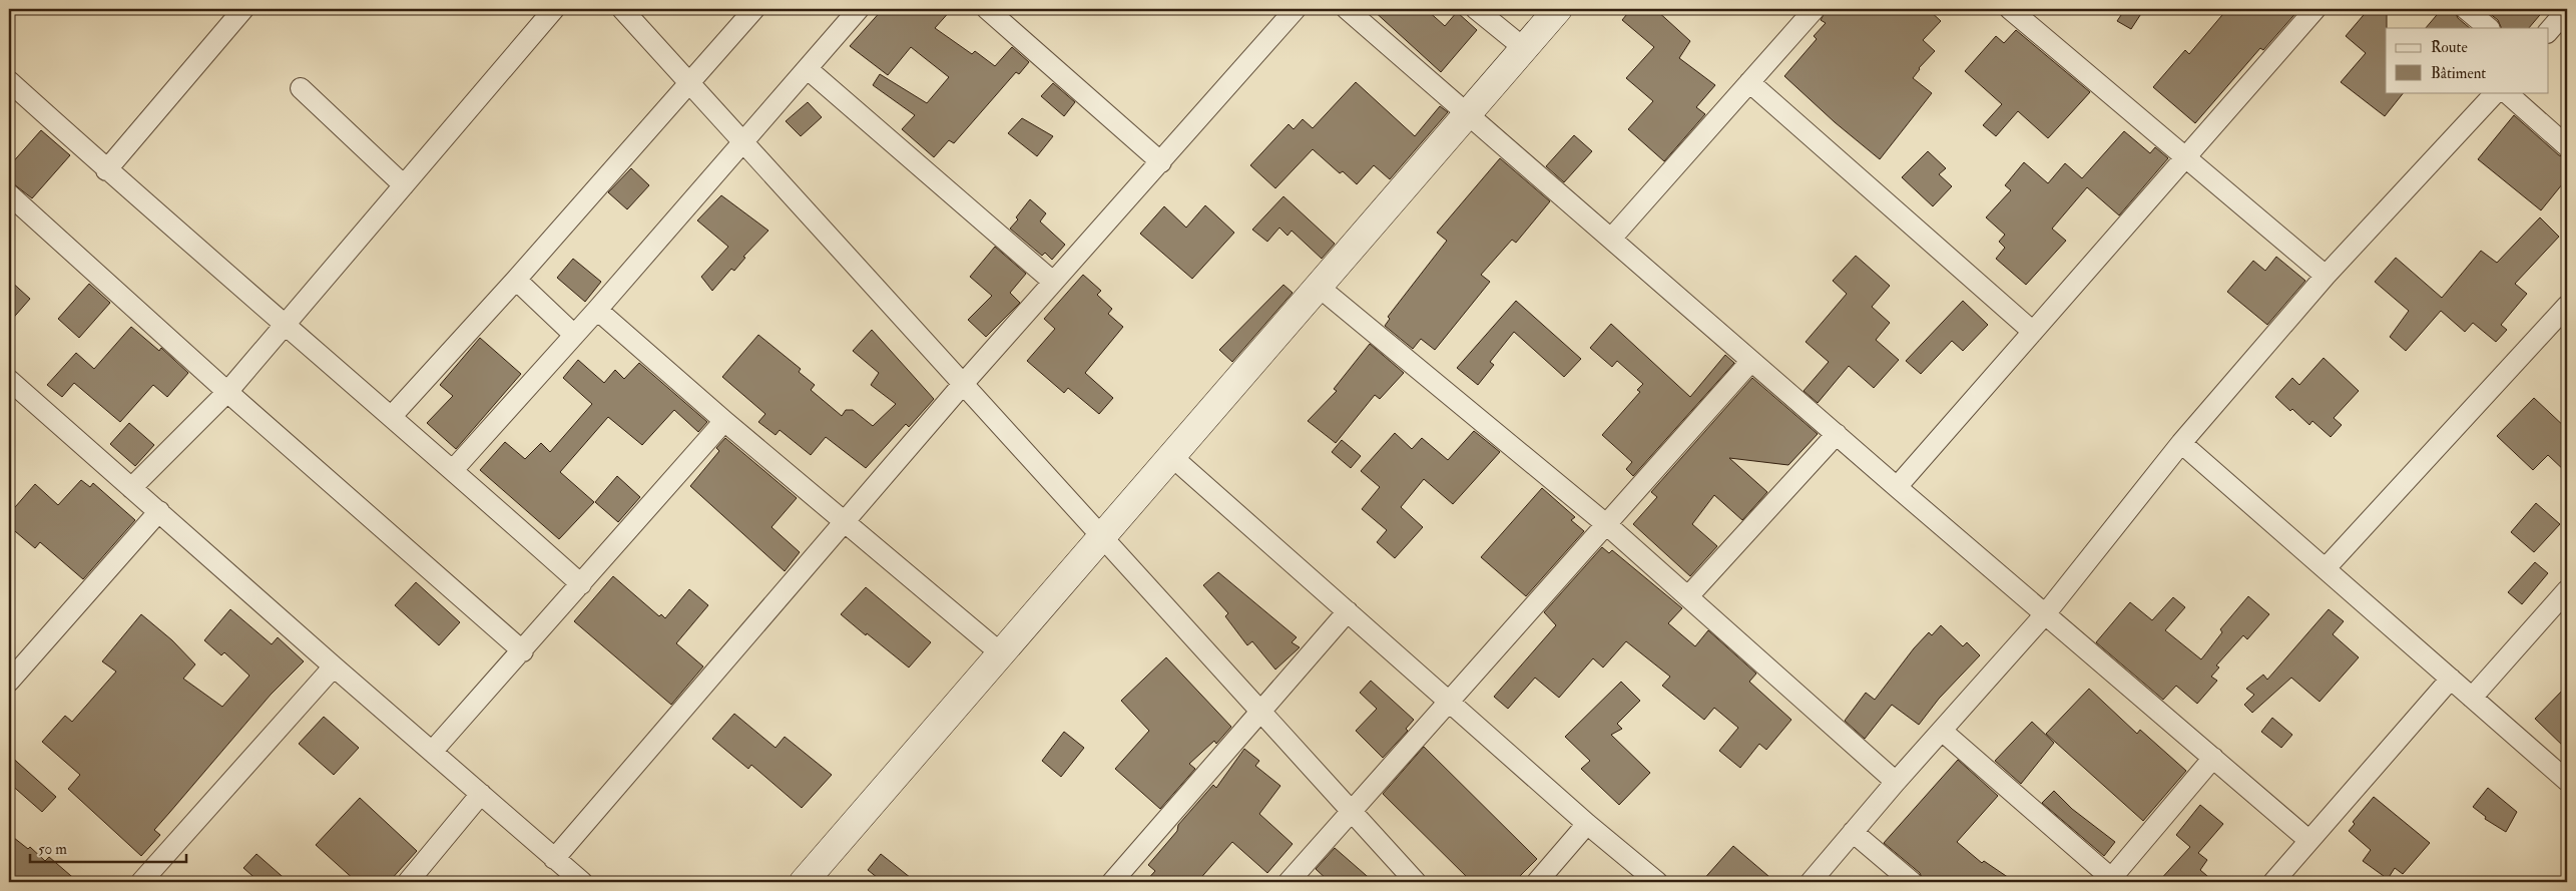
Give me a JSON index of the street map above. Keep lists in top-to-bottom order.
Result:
{
  "legend": ["Route", "Bâtiment"],
  "scale_bar": "50 m"
}
